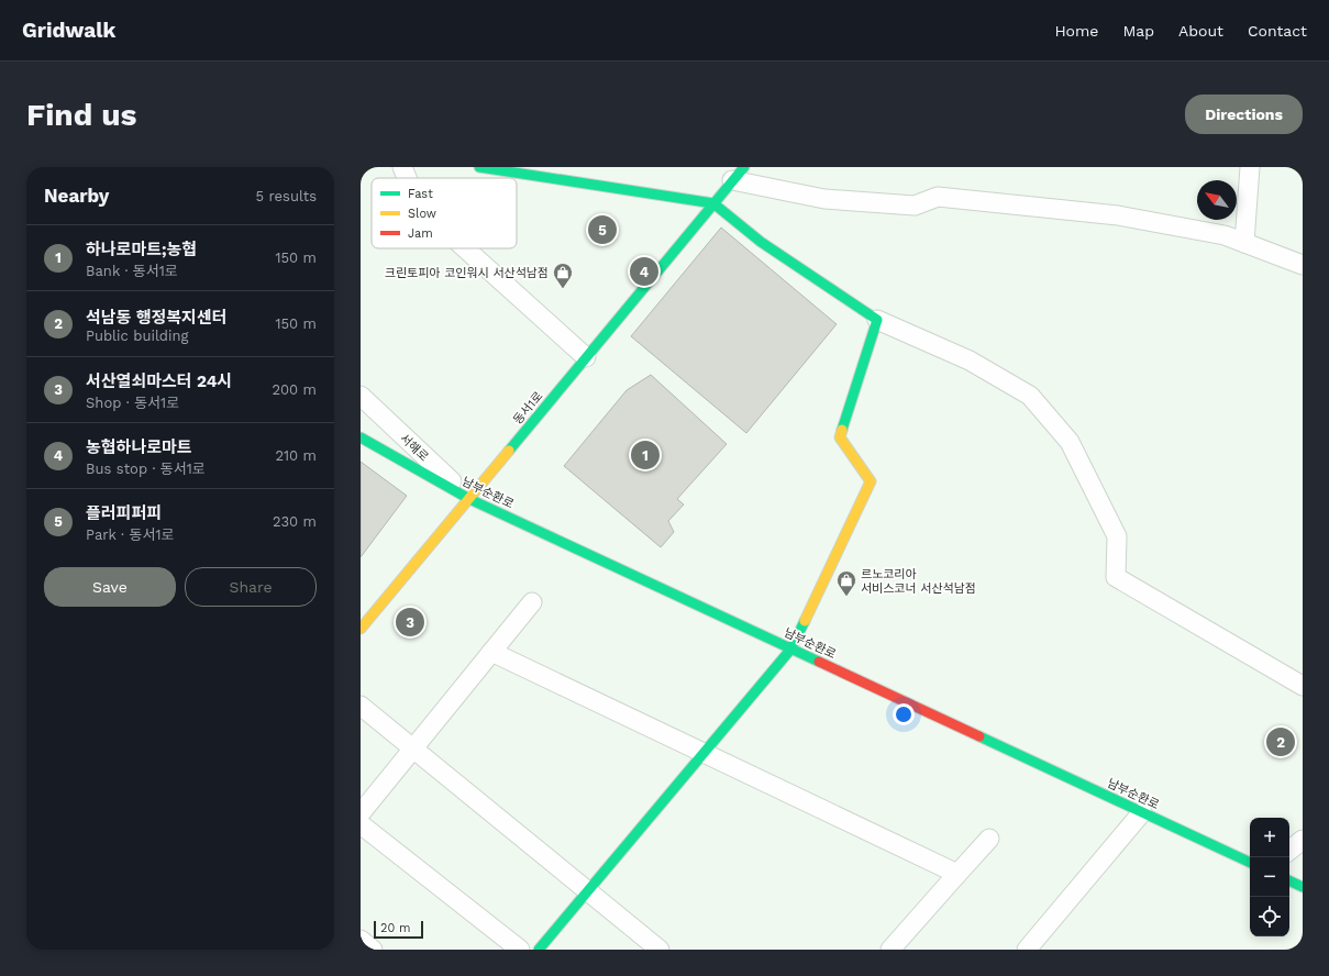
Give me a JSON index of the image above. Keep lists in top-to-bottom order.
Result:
{
  "streets": {
    "street": ["동서1로", "서해로", "남부순환로"]
  },
  "crossings": [
    ["동서1로", "서해로"],
    ["동서1로", "남부순환로"],
    ["서해로", "남부순환로"]
  ],
  "places": {
    "shop": ["크린토피아 코인워시 서산석남점", "르노코리아 서비스코너 서산석남점"]
  },
  "legend": ["Fast", "Slow", "Jam"],
  "scale_bar": "20 m",
  "north": "top left",
  "page": {
    "header": "Gridwalk",
    "nav": [
      "Home",
      "Map",
      "About",
      "Contact"
    ],
    "buttons": [
      "Directions",
      ["Save", "Share"]
    ],
    "title": "Find us",
    "heading": ["Nearby", "5 results"],
    "pins": [
      "5",
      "4",
      "1",
      "3",
      "2"
    ],
    "list": [
      {
        "mark": "1",
        "name": "하나로마트;농협",
        "note": "Bank · 동서1로",
        "value": "150 m"
      },
      {
        "mark": "2",
        "name": "석남동 행정복지센터",
        "note": "Public building",
        "value": "150 m"
      },
      {
        "mark": "3",
        "name": "서산열쇠마스터 24시",
        "note": "Shop · 동서1로",
        "value": "200 m"
      },
      {
        "mark": "4",
        "name": "농협하나로마트",
        "note": "Bus stop · 동서1로",
        "value": "210 m"
      },
      {
        "mark": "5",
        "name": "플러피퍼피",
        "note": "Park · 동서1로",
        "value": "230 m"
      }
    ],
    "map_buttons": ["+", "−"],
    "scale": "20 m"
  }
}
